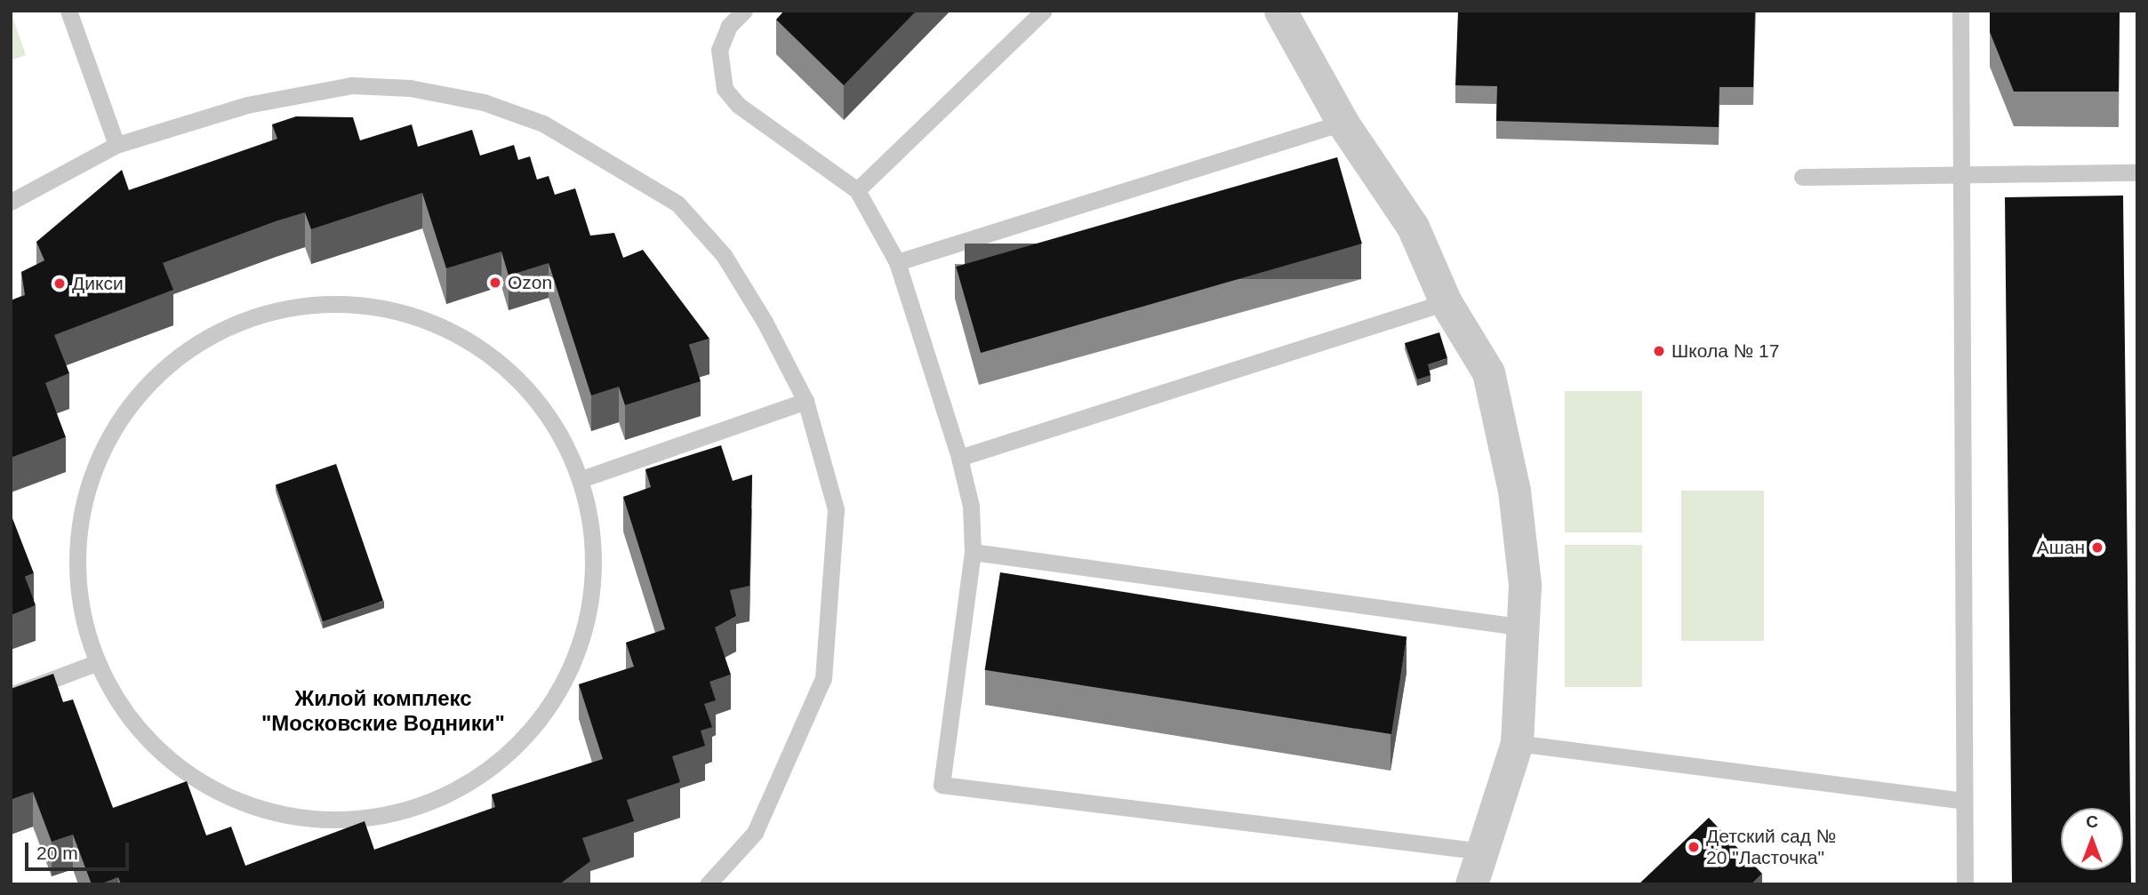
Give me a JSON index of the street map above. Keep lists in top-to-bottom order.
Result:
{
  "districts": ["Жилой комплекс \"Московские Водники\""],
  "places": [
    "Ozon",
    "Дикси",
    "Школа № 17",
    "Ашан",
    "Детский сад № 20 \"Ласточка\""
  ],
  "scale_bar": "20 m",
  "north": "top"
}
